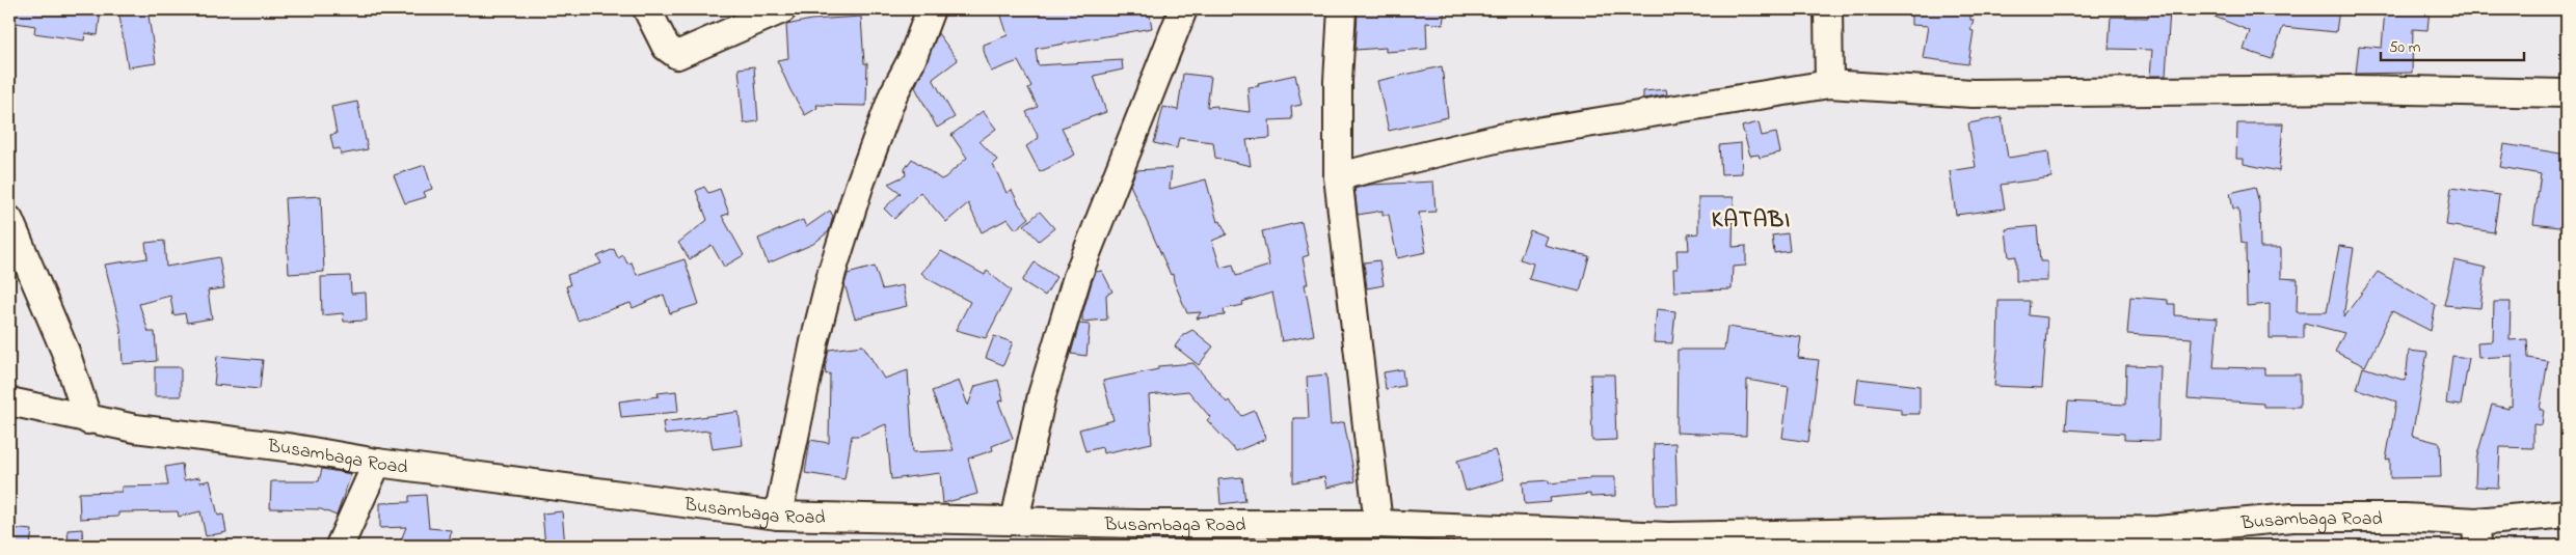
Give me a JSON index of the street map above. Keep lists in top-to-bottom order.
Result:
{
  "streets": {
    "street": ["Busambaga Road"]
  },
  "districts": ["KATABI"],
  "scale_bar": "50 m"
}
